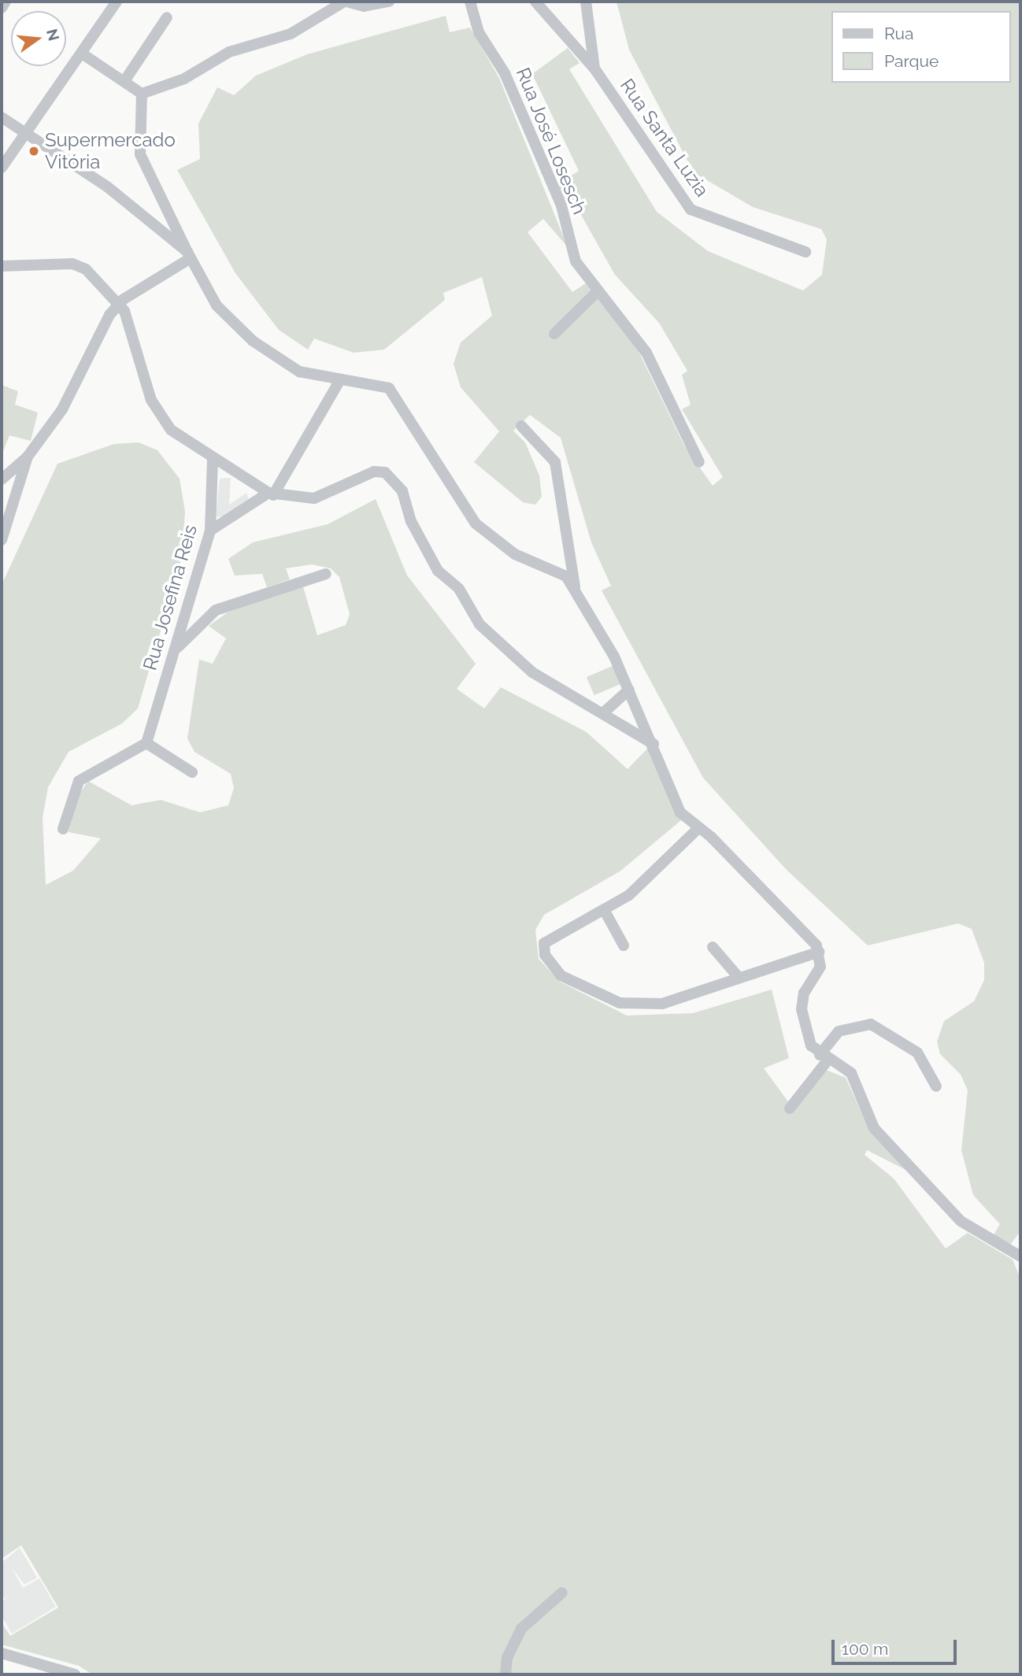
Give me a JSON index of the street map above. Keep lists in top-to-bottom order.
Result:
{
  "streets": {
    "street": ["Rua Santa Luzia", "Rua José Losesch", "Rua Josefina Reis"]
  },
  "places": ["Supermercado Vitória"],
  "legend": ["Rua", "Parque"],
  "scale_bar": "100 m",
  "north": "right"
}
